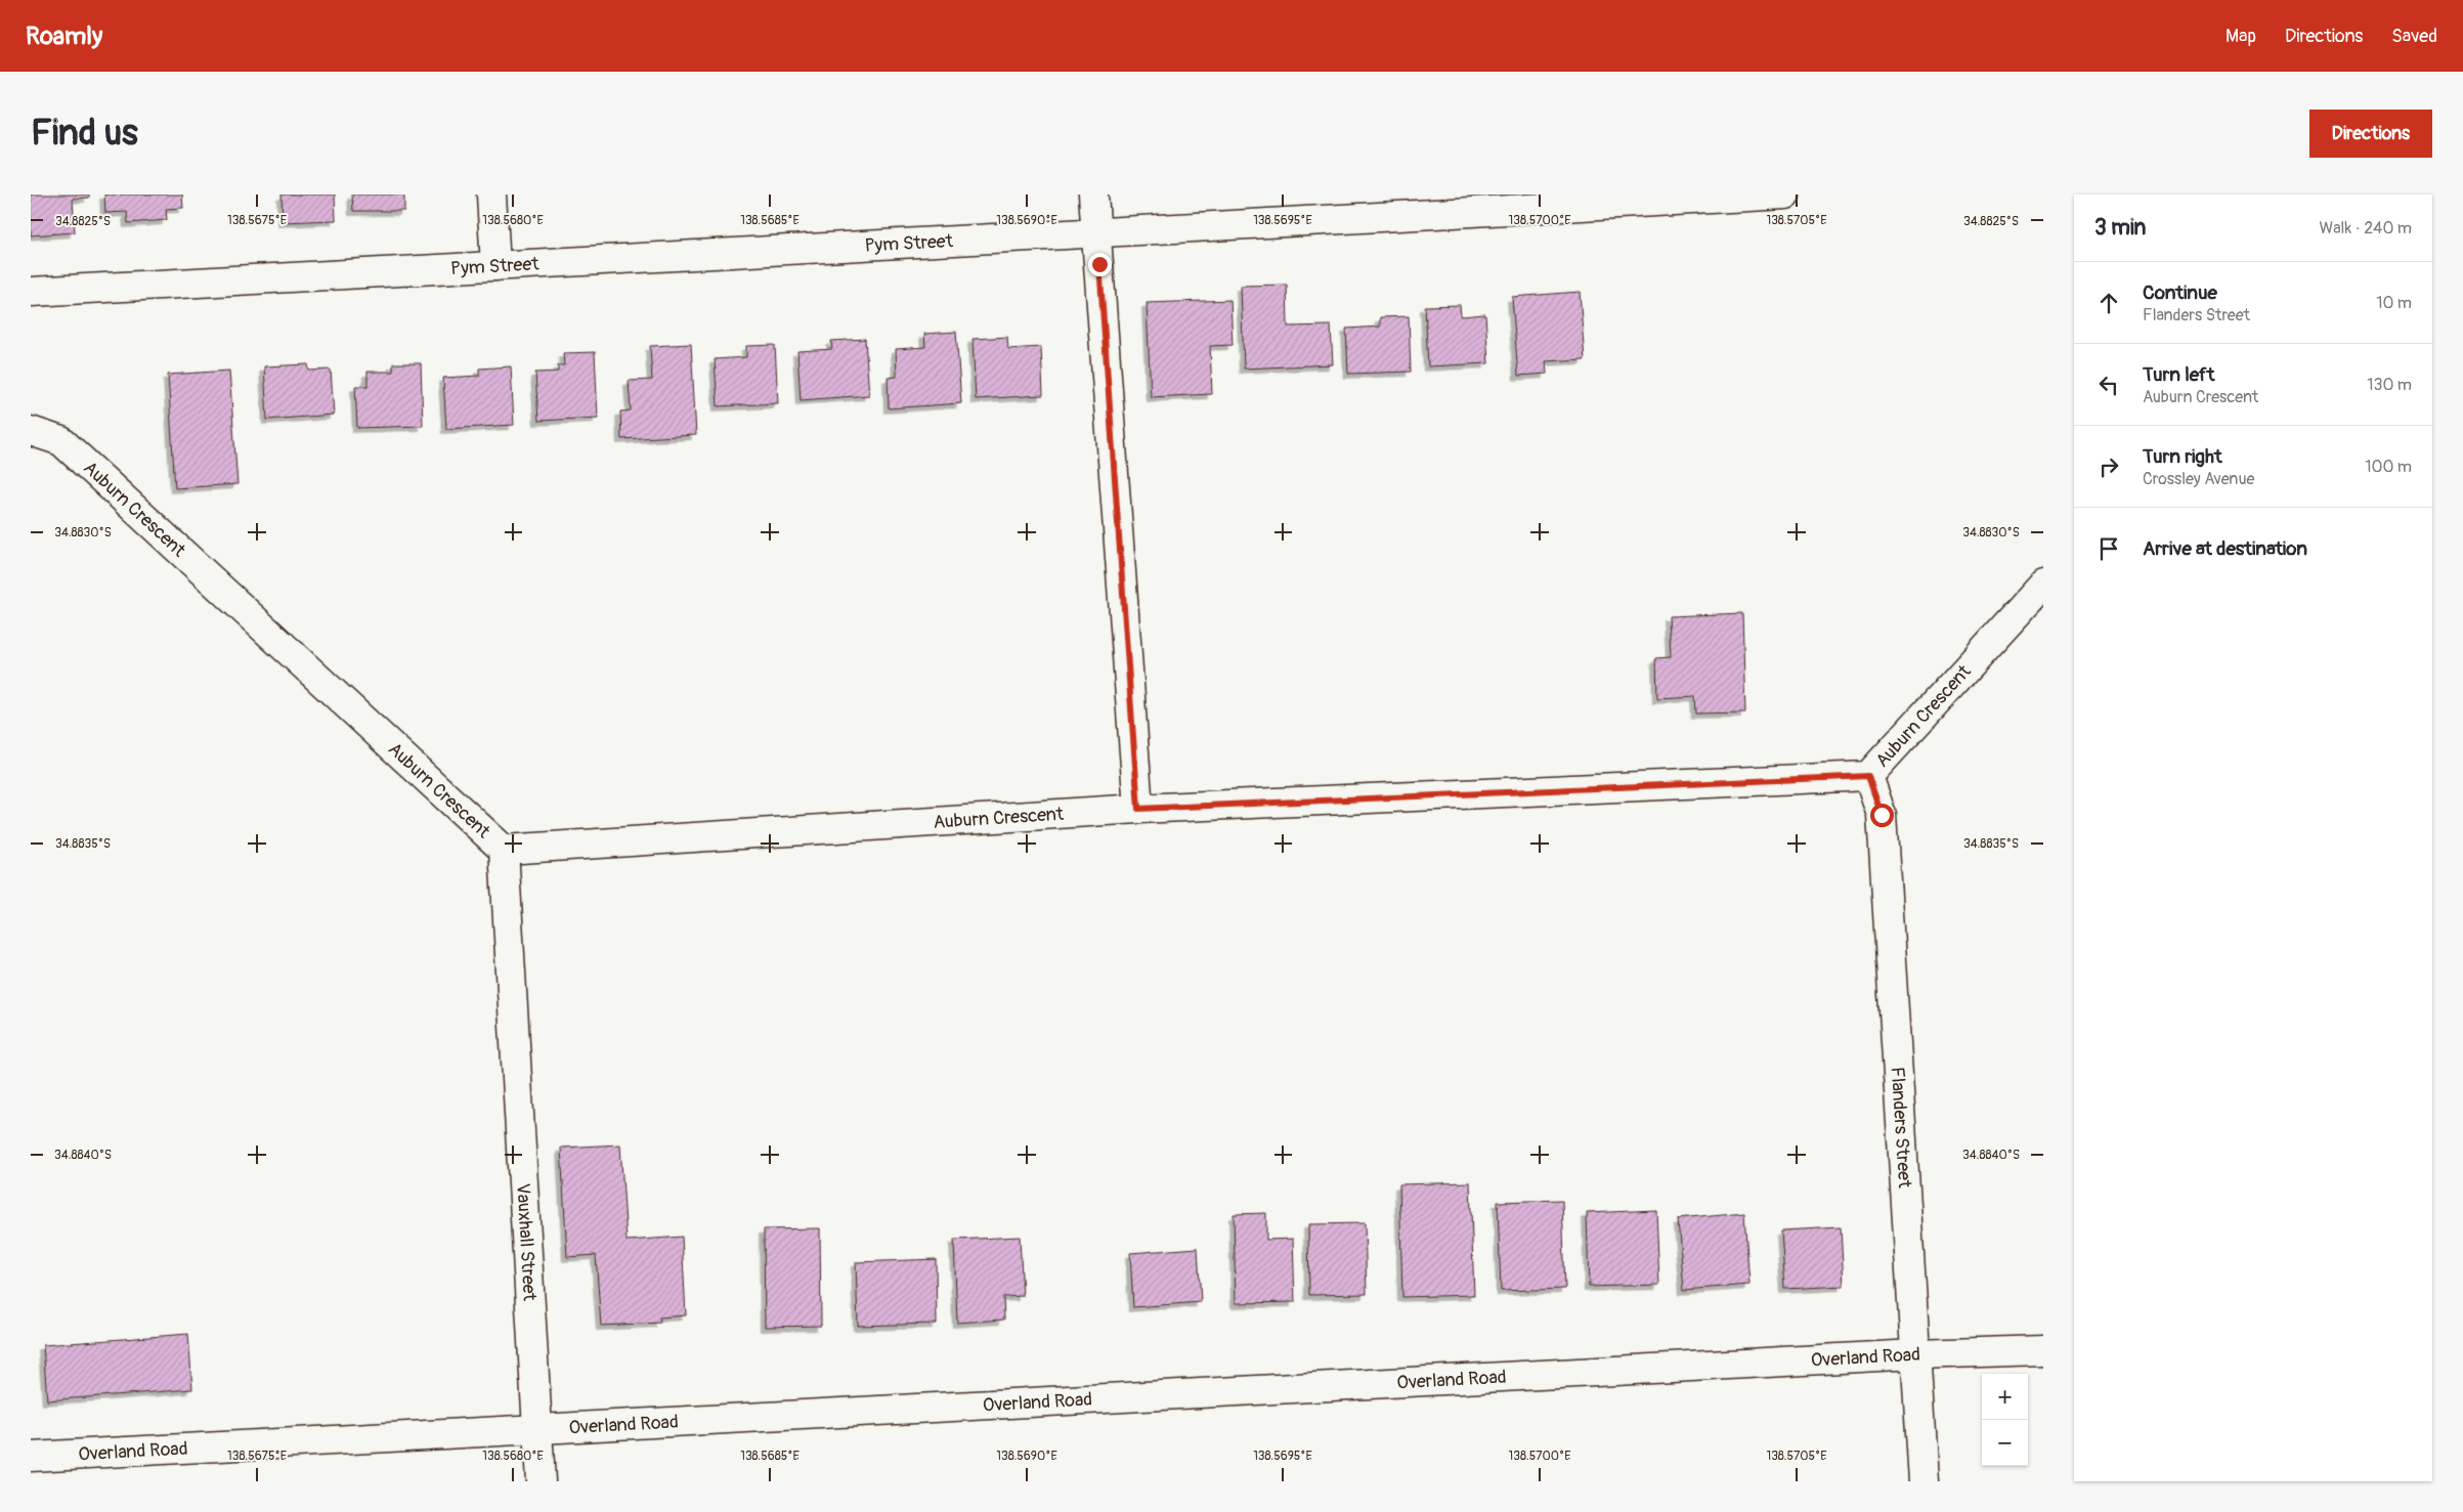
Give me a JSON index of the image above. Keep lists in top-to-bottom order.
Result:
{
  "streets": {
    "street": [
      "Pym Street",
      "Auburn Crescent",
      "Flanders Street",
      "Vauxhall Street",
      "Overland Road"
    ]
  },
  "crossings": [
    ["Auburn Crescent", "Flanders Street"],
    ["Auburn Crescent", "Vauxhall Street"],
    ["Flanders Street", "Overland Road"],
    ["Vauxhall Street", "Overland Road"]
  ],
  "page": {
    "header": "Roamly",
    "nav": ["Map", "Directions", "Saved"],
    "buttons": "Directions",
    "title": "Find us",
    "heading": ["3 min", "Walk · 240 m"],
    "list": [
      ["Continue", "Flanders Street", "10 m"],
      ["Turn left", "Auburn Crescent", "130 m"],
      ["Turn right", "Crossley Avenue", "100 m"],
      "Arrive at destination"
    ],
    "map_buttons": ["+", "−"]
  },
  "coordinates": [
    "138.5675°E",
    "138.5680°E",
    "138.5685°E",
    "138.5690°E",
    "138.5695°E",
    "138.5700°E",
    "138.5705°E",
    "34.8825°S",
    "34.8830°S",
    "34.8835°S",
    "34.8840°S"
  ]
}
